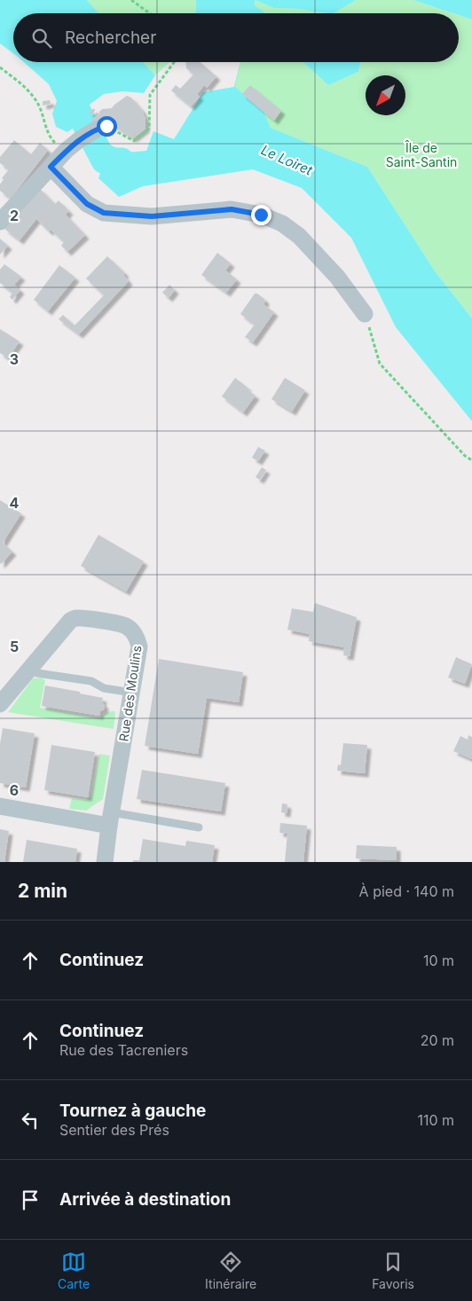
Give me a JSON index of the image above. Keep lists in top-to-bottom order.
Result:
{
  "streets": {
    "street": ["Rue des Moulins"]
  },
  "water": ["Le Loiret"],
  "parks": ["Île de Saint-Santin"],
  "north": "bottom left",
  "page": {
    "search": "Rechercher",
    "heading": ["2 min", "À pied · 140 m"],
    "list": [
      ["Continuez", "10 m"],
      ["Continuez", "Rue des Tacreniers", "20 m"],
      ["Tournez à gauche", "Sentier des Prés", "110 m"],
      "Arrivée à destination"
    ],
    "nav": ["Carte", "Itinéraire", "Favoris"]
  },
  "grid": {
    "rows": [
      "2",
      "3",
      "4",
      "5",
      "6"
    ]
  }
}
